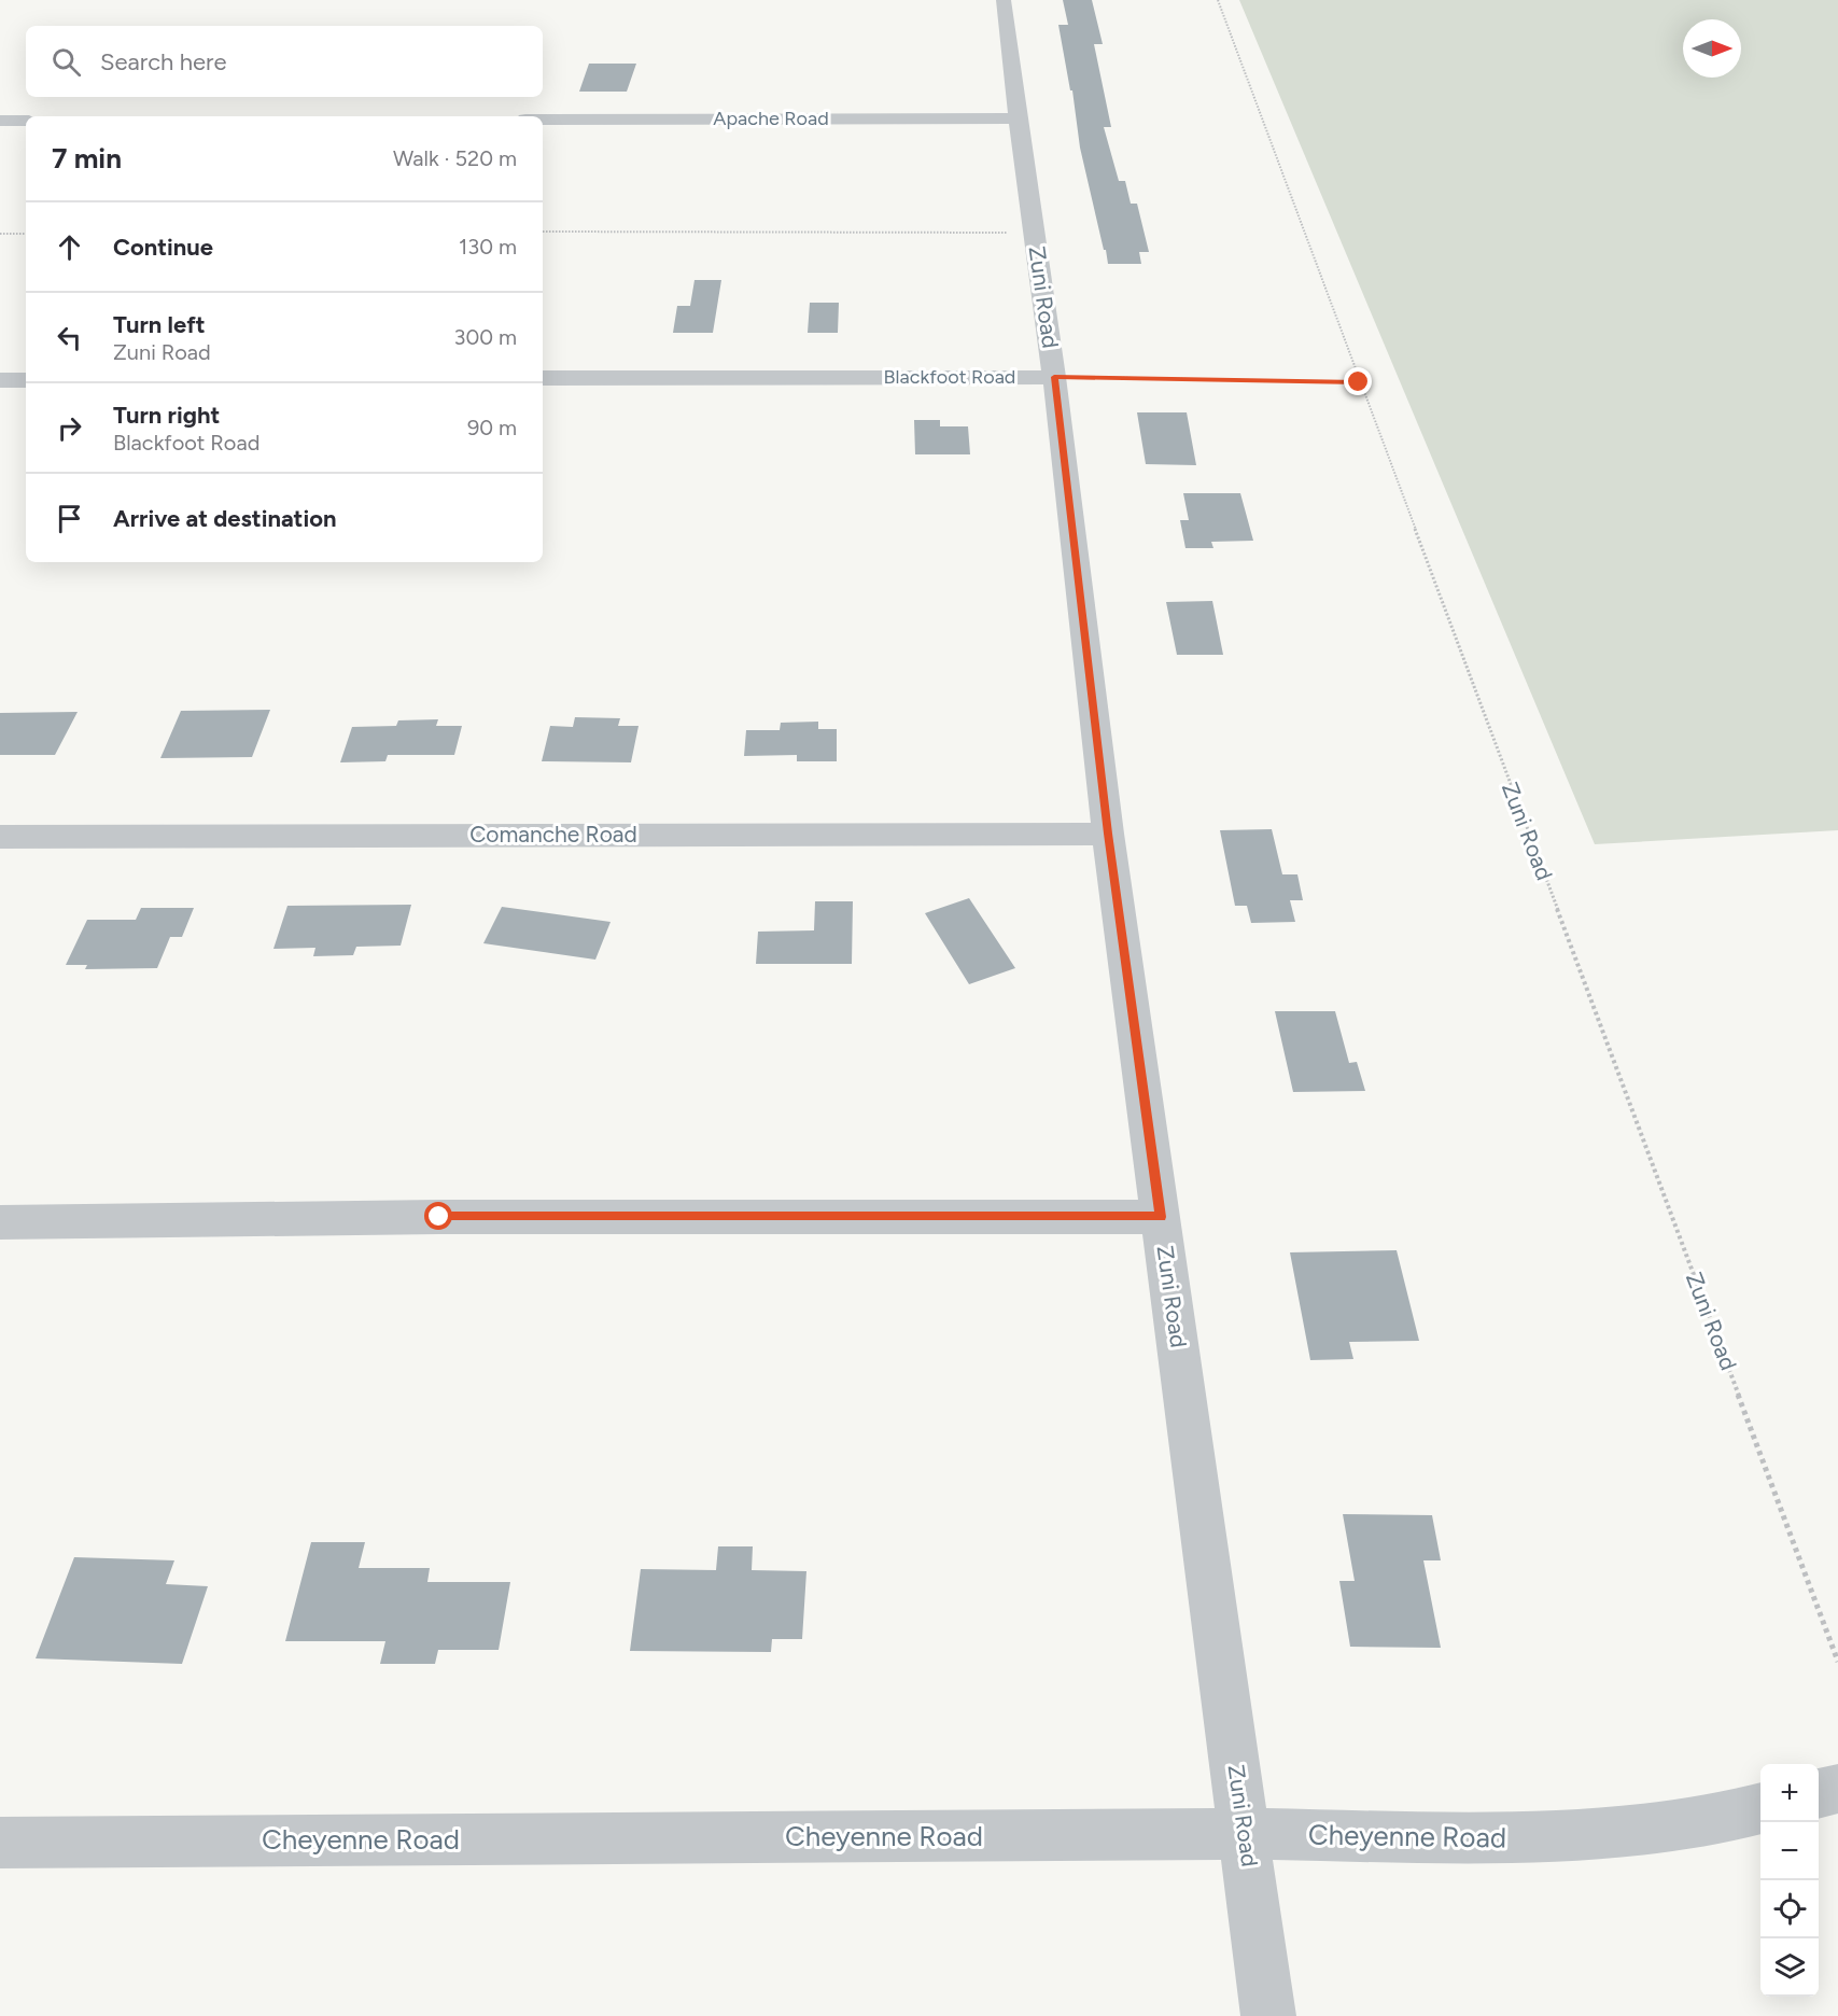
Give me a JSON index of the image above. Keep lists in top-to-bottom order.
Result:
{
  "streets": {
    "street": [
      "Apache Road",
      "Zuni Road",
      "Blackfoot Road",
      "Comanche Road",
      "Cheyenne Road"
    ]
  },
  "crossings": [
    ["Apache Road", "Zuni Road"],
    ["Zuni Road", "Blackfoot Road"],
    ["Zuni Road", "Comanche Road"],
    ["Zuni Road", "Cheyenne Road"]
  ],
  "north": "right",
  "page": {
    "search": "Search here",
    "heading": ["7 min", "Walk · 520 m"],
    "list": [
      ["Continue", "130 m"],
      ["Turn left", "Zuni Road", "300 m"],
      ["Turn right", "Blackfoot Road", "90 m"],
      "Arrive at destination"
    ],
    "map_buttons": ["+", "−"]
  }
}
